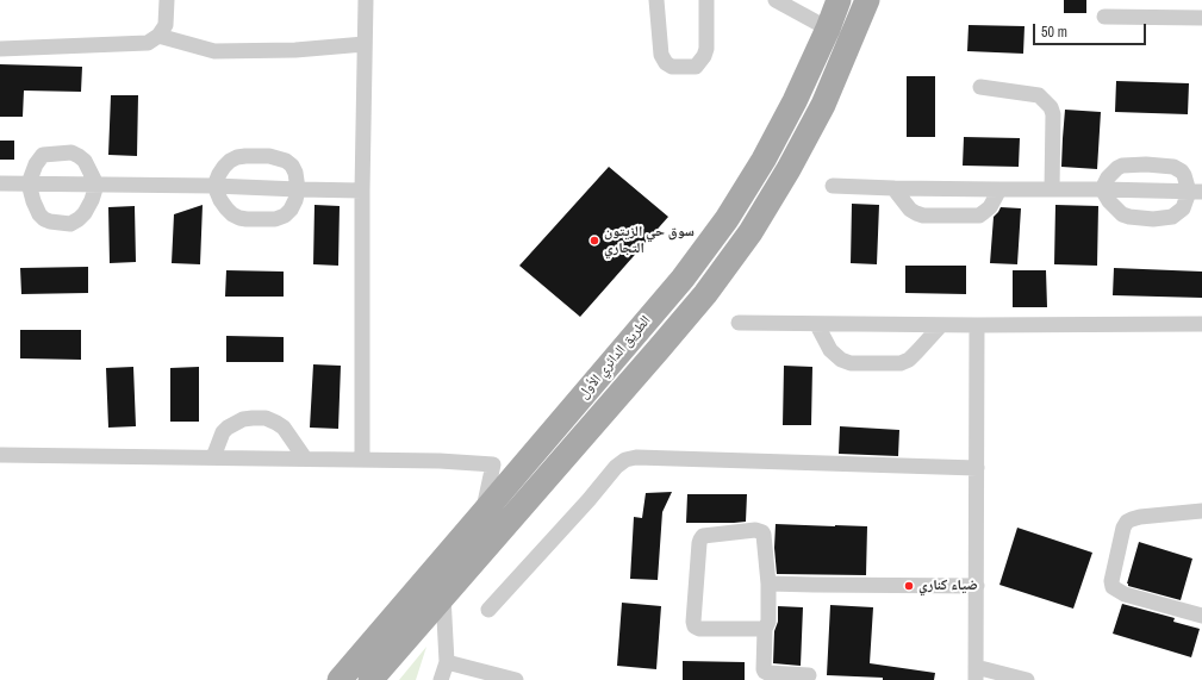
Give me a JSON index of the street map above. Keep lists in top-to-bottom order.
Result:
{
  "streets": {
    "main road": ["الطريق الدائري الأول"]
  },
  "places": ["سوق حي الزيتون التجاري", "ضياء كناري"],
  "scale_bar": "50 m"
}
